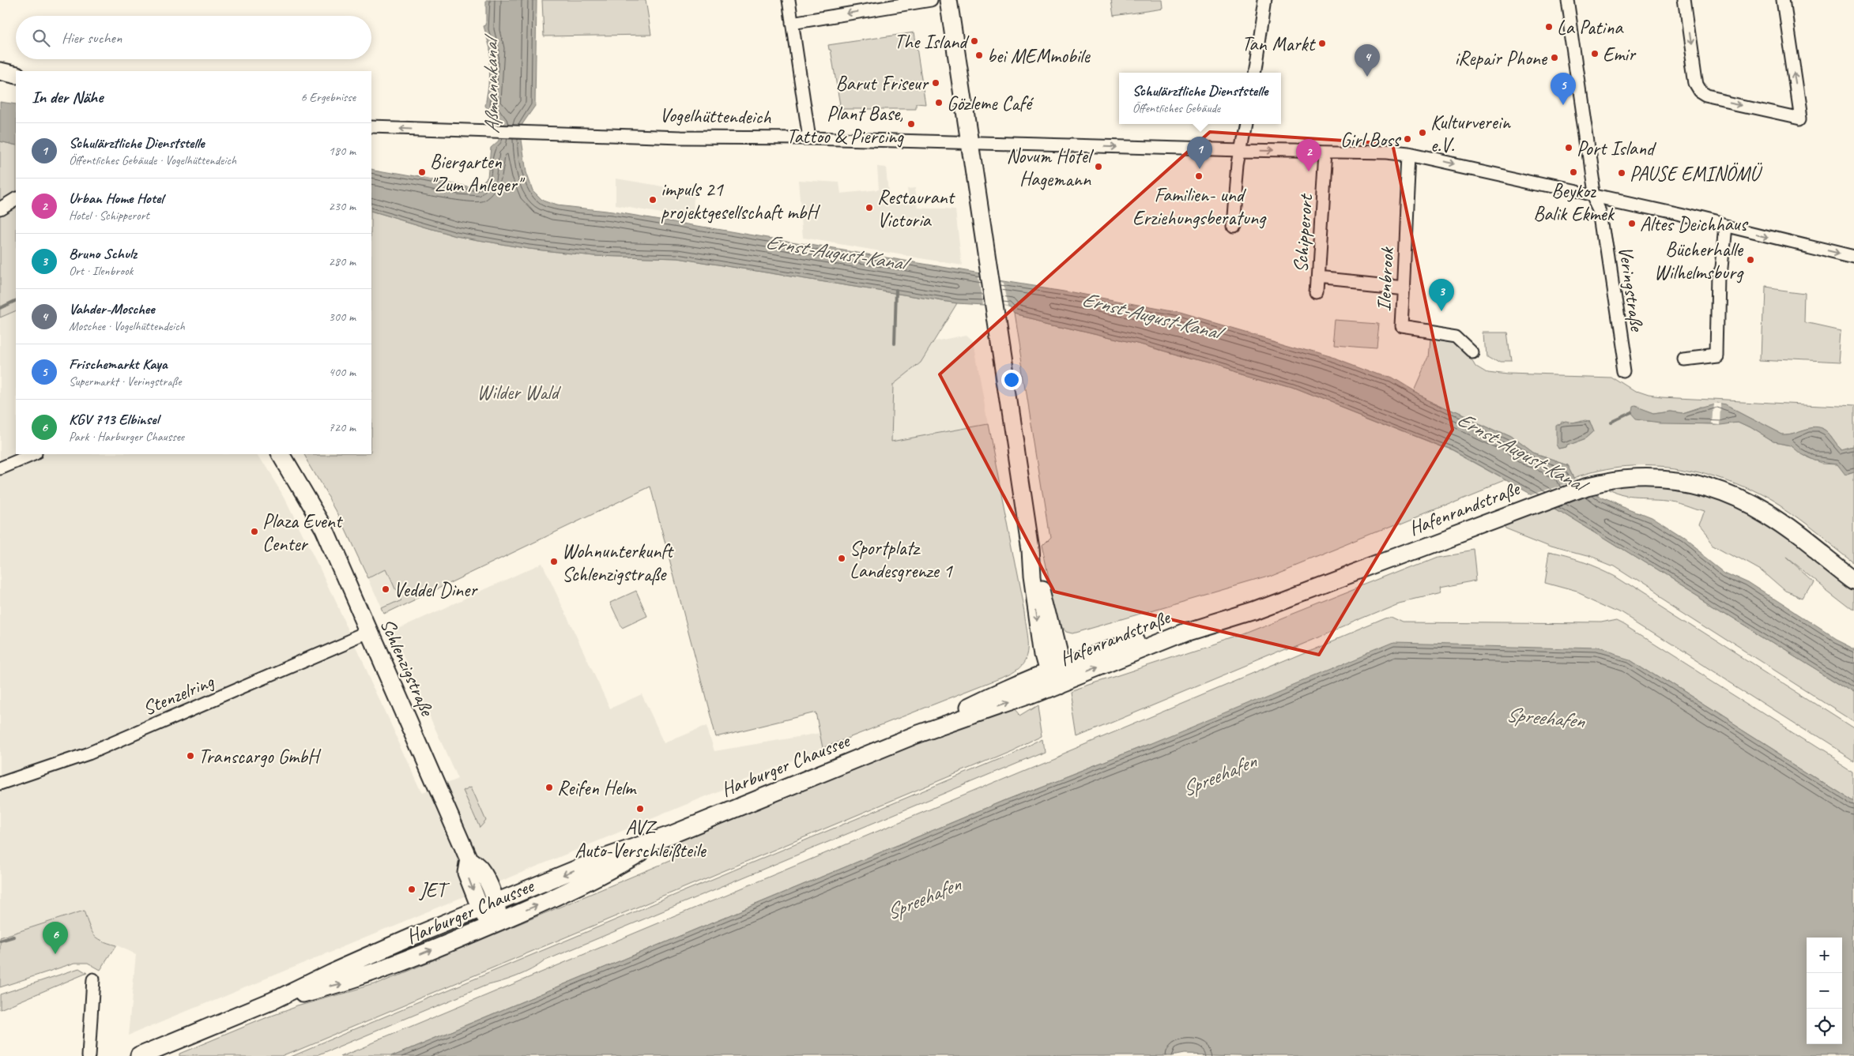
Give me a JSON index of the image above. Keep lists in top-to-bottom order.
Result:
{
  "streets": {
    "main road": ["Hafenrandstraße", "Schlenzigstraße", "Harburger Chaussee"],
    "street": [
      "Vogelhüttendeich",
      "Schipperort",
      "Ilenbrook",
      "Veringstraße",
      "Stenzelring"
    ]
  },
  "crossings": [
    ["Vogelhüttendeich", "Schipperort"],
    ["Vogelhüttendeich", "Ilenbrook"],
    ["Vogelhüttendeich", "Veringstraße"],
    ["Hafenrandstraße", "Harburger Chaussee"],
    ["Schlenzigstraße", "Stenzelring"],
    ["Schlenzigstraße", "Harburger Chaussee"]
  ],
  "water": ["Aßmannkanal", "Ernst-August-Kanal", "Spreehafen"],
  "parks": ["Wilder Wald"],
  "places": [
    "La Patina",
    "The Island",
    "Tan Markt",
    "Emir",
    "bei MEMmobile",
    "iRepair Phone",
    "Barut Friseur",
    "Gözleme Café",
    "Plant Base, Tattoo & Piercing",
    "Kulturverein e.V.",
    "Girl Boss",
    "Port Island",
    "Novum Hotel Hagemann",
    "Biergarten \"Zum Anleger\"",
    "Beykoz Balik Ekmek",
    "PAUSE EMINÖMÜ",
    "Familien- und Erziehungsberatung",
    "impuls 21 projektgesellschaft mbH",
    "Restaurant Victoria",
    "Altes Deichhaus",
    "Bücherhalle Wilhelmsburg",
    "Plaza Event Center",
    "Sportplatz Landesgrenze 1",
    "Wohnunterkunft Schlenzigstraße",
    "Veddel Diner",
    "Transcargo GmbH",
    "Reifen Helm",
    "AVZ Auto-Verschleißteile",
    "JET"
  ],
  "page": {
    "search": "Hier suchen",
    "pins": [
      "4",
      "5",
      "1",
      "2",
      "3",
      "6"
    ],
    "heading": ["In der Nähe", "6 Ergebnisse"],
    "popup": ["Schulärztliche Dienststelle", "Öffentliches Gebäude"],
    "list": [
      {
        "mark": "1",
        "name": "Schulärztliche Dienststelle",
        "note": "Öffentliches Gebäude · Vogelhüttendeich",
        "value": "180 m"
      },
      {
        "mark": "2",
        "name": "Urban Home Hotel",
        "note": "Hotel · Schipperort",
        "value": "230 m"
      },
      {
        "mark": "3",
        "name": "Bruno Schulz",
        "note": "Ort · Ilenbrook",
        "value": "280 m"
      },
      {
        "mark": "4",
        "name": "Vahder-Moschee",
        "note": "Moschee · Vogelhüttendeich",
        "value": "300 m"
      },
      {
        "mark": "5",
        "name": "Frischemarkt Kaya",
        "note": "Supermarkt · Veringstraße",
        "value": "400 m"
      },
      {
        "mark": "6",
        "name": "KGV 713 Elbinsel",
        "note": "Park · Harburger Chaussee",
        "value": "720 m"
      }
    ],
    "map_buttons": ["+", "−"]
  }
}
